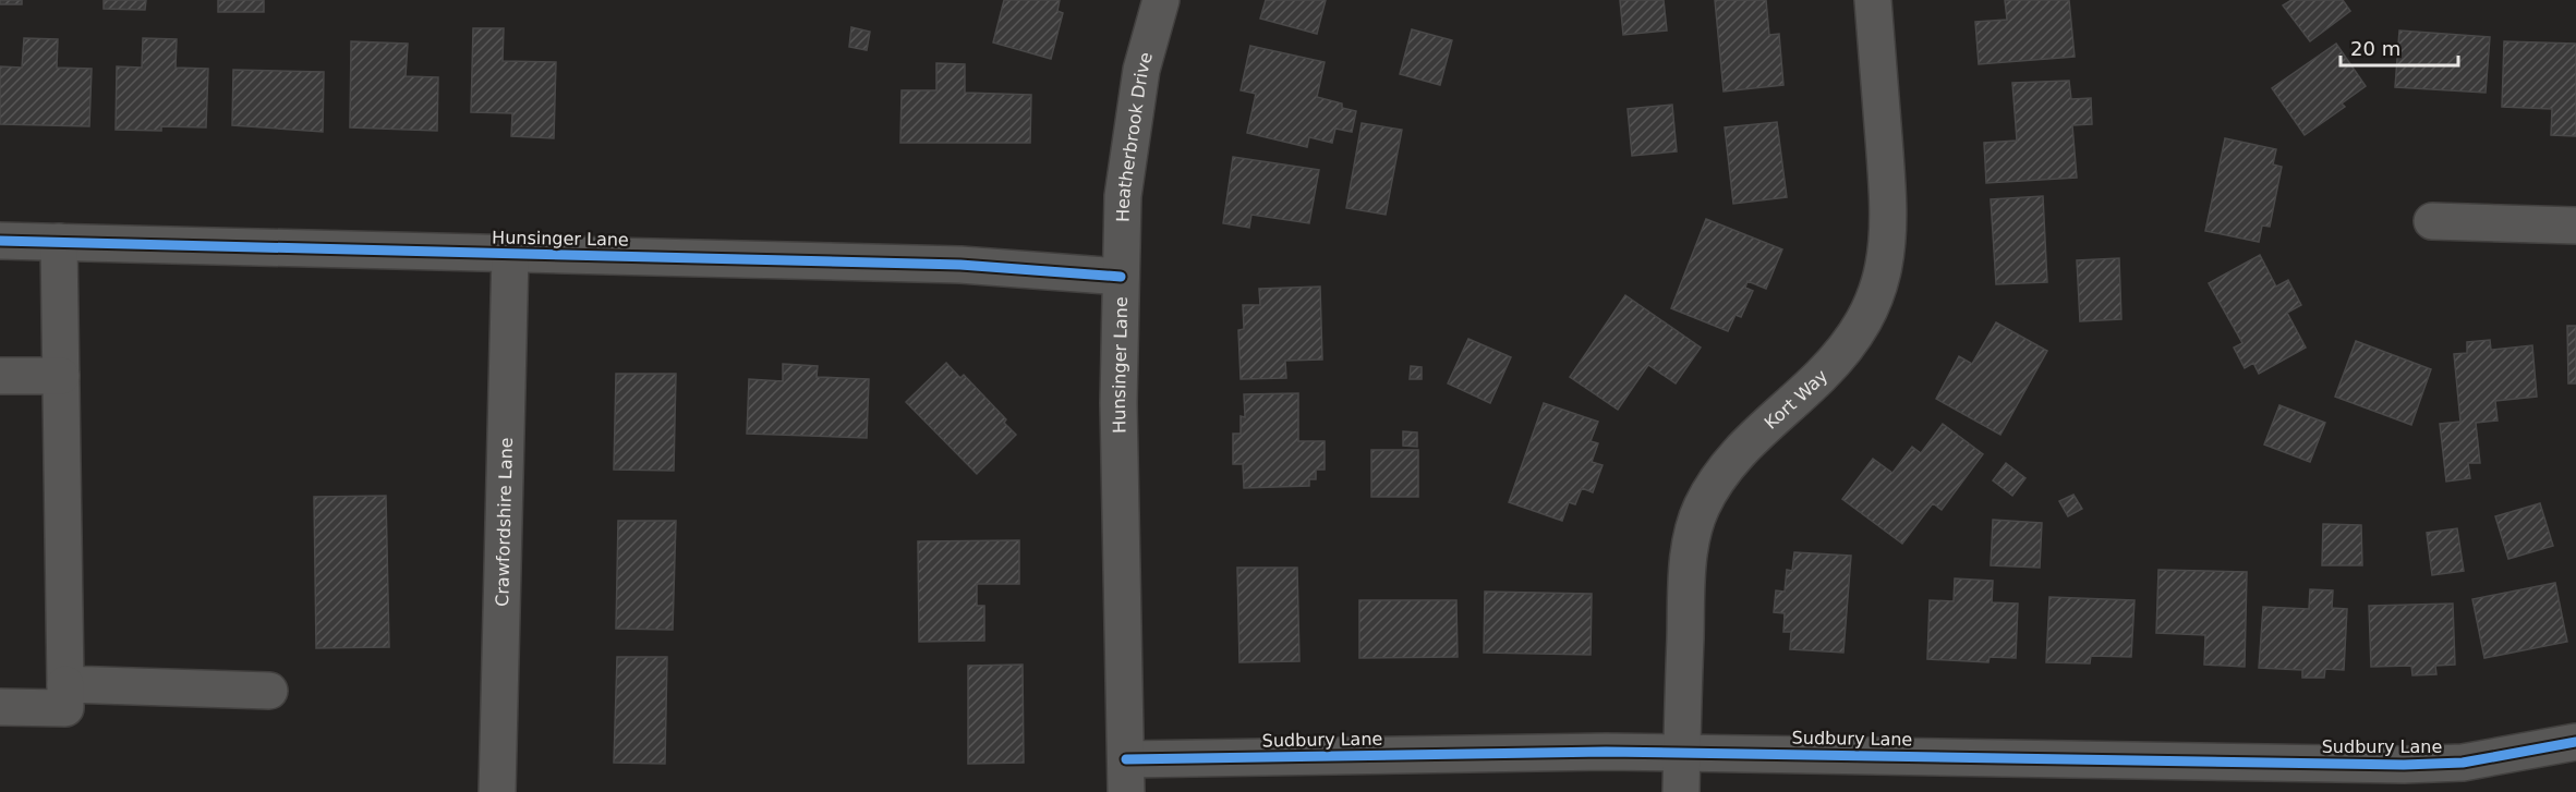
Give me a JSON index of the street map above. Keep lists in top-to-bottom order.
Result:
{
  "streets": {
    "street": [
      "Heatherbrook Drive",
      "Hunsinger Lane",
      "Kort Way",
      "Crawfordshire Lane",
      "Sudbury Lane"
    ]
  },
  "crossings": [
    ["Heatherbrook Drive", "Hunsinger Lane"],
    ["Hunsinger Lane", "Crawfordshire Lane"],
    ["Hunsinger Lane", "Sudbury Lane"],
    ["Kort Way", "Sudbury Lane"]
  ],
  "scale_bar": "20 m"
}
